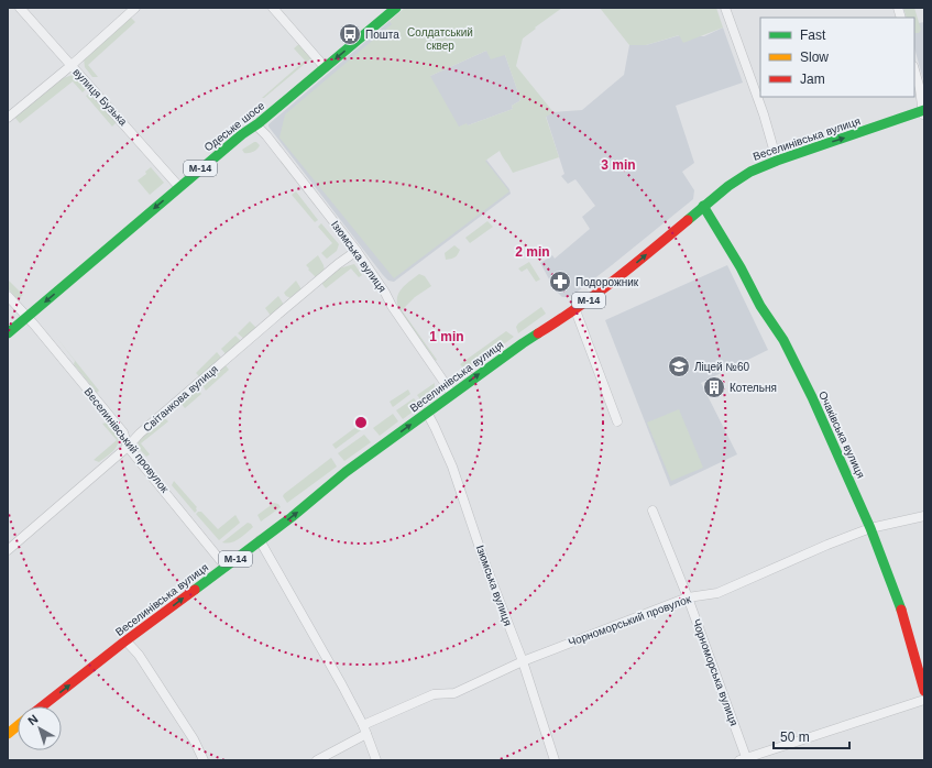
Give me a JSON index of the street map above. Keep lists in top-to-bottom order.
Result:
{
  "streets": {
    "main road": [
      "Одеське шосе",
      "Веселинівська вулиця",
      "М-14",
      "Очаківська вулиця"
    ],
    "street": [
      "вулиця Бузька",
      "Ізюмська вулиця",
      "Світанкова вулиця",
      "Веселинівський провулок",
      "Чорноморський провулок",
      "Чорноморська вулиця"
    ]
  },
  "crossings": [
    ["вулиця Бузька", "Одеське шосе"],
    ["Одеське шосе", "Ізюмська вулиця"],
    ["Одеське шосе", "Веселинівський провулок"],
    ["Веселинівська вулиця", "Ізюмська вулиця"],
    ["Веселинівська вулиця", "Очаківська вулиця"],
    ["Веселинівська вулиця", "Веселинівський провулок"],
    ["Ізюмська вулиця", "Світанкова вулиця"],
    ["Ізюмська вулиця", "Чорноморський провулок"],
    ["Світанкова вулиця", "Веселинівський провулок"],
    ["Очаківська вулиця", "Чорноморський провулок"],
    ["Чорноморський провулок", "Чорноморська вулиця"]
  ],
  "one_way": ["Одеське шосе", "Веселинівська вулиця"],
  "parks": ["Солдатський сквер"],
  "places": {
    "bus stop": ["Пошта"],
    "pharmacy": ["Подорожник"],
    "school or university": ["Ліцей №60"],
    "building": ["Котельня"]
  },
  "legend": ["Fast", "Slow", "Jam"],
  "scale_bar": "50 m",
  "north": "top left",
  "rings": ["3 min", "2 min", "1 min"]
}
